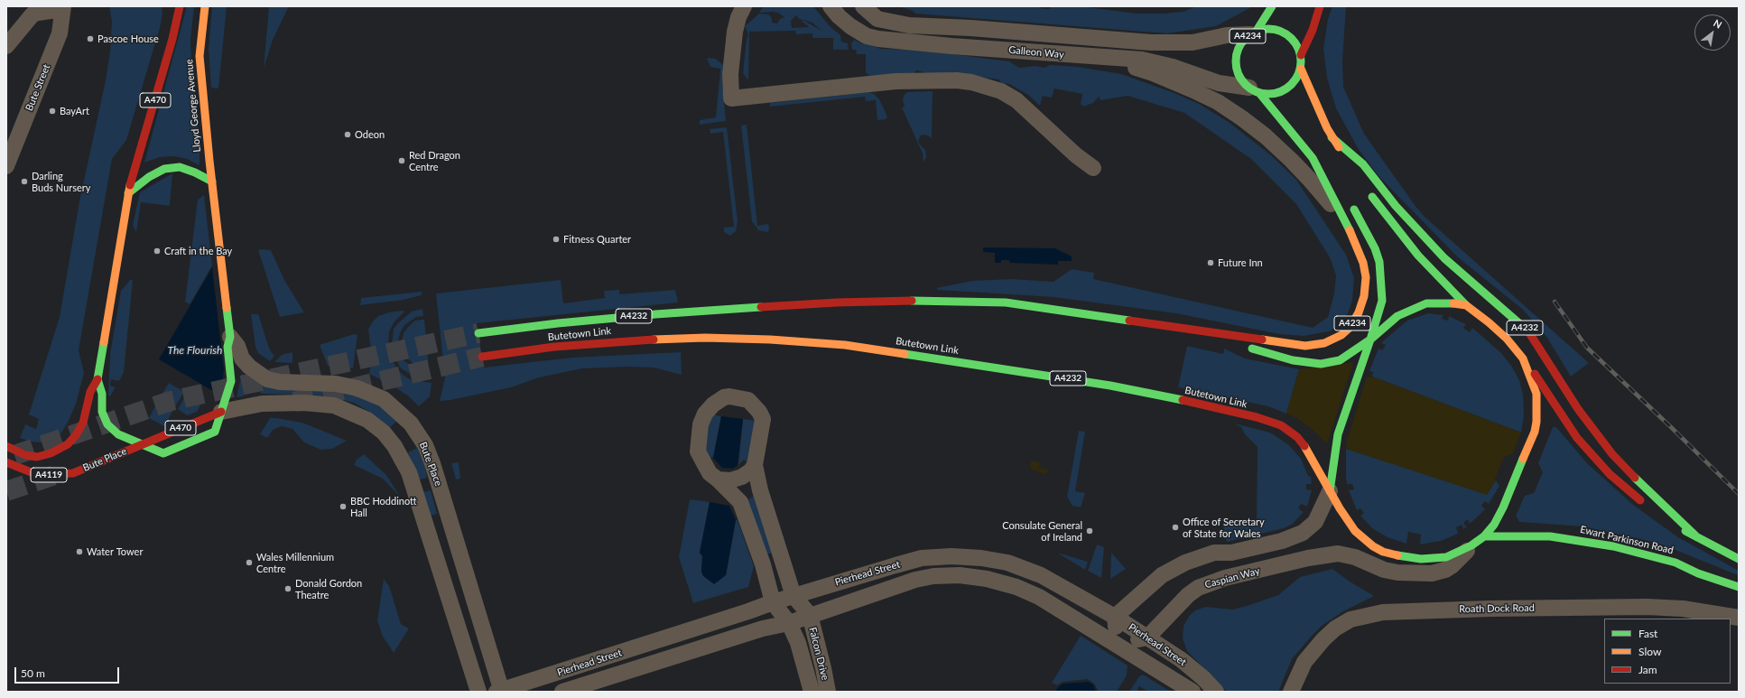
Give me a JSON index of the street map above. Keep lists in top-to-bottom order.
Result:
{
  "streets": {
    "main road": [
      "A4234",
      "A470",
      "Lloyd George Avenue",
      "A4232",
      "Butetown Link",
      "Bute Place",
      "A4119",
      "Ewart Parkinson Road"
    ],
    "street": [
      "Galleon Way",
      "Bute Street",
      "Pierhead Street",
      "Caspian Way",
      "Roath Dock Road",
      "Falcon Drive"
    ]
  },
  "crossings": [
    ["A4234", "Galleon Way"],
    ["A4234", "A4232"],
    ["A4234", "Butetown Link"],
    ["A470", "Bute Place"],
    ["A470", "A4119"],
    ["A4232", "Butetown Link"],
    ["Butetown Link", "Ewart Parkinson Road"],
    ["Butetown Link", "Caspian Way"],
    ["Bute Place", "Pierhead Street"],
    ["Ewart Parkinson Road", "Caspian Way"],
    ["Pierhead Street", "Caspian Way"],
    ["Pierhead Street", "Falcon Drive"]
  ],
  "water": ["The Flourish"],
  "places": [
    "Pascoe House",
    "BayArt",
    "Odeon",
    "Red Dragon Centre",
    "Darling Buds Nursery",
    "Fitness Quarter",
    "Craft in the Bay",
    "Future Inn",
    "BBC Hoddinott Hall",
    "Office of Secretary of State for Wales",
    "Consulate General of Ireland",
    "Water Tower",
    "Wales Millennium Centre",
    "Donald Gordon Theatre"
  ],
  "legend": ["Fast", "Slow", "Jam"],
  "scale_bar": "50 m",
  "north": "top right"
}
